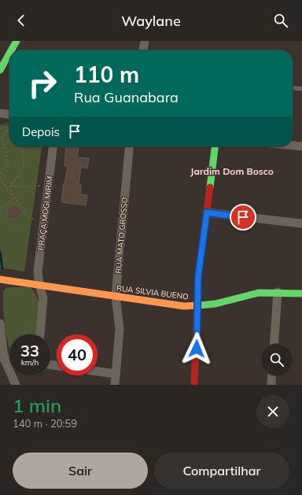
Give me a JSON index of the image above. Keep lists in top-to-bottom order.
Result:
{
  "streets": {
    "street": ["PRAÇA MOGI MIRIM", "RUA MATO GROSSO", "RUA SILVIA BUENO"]
  },
  "crossings": [
    ["PRAÇA MOGI MIRIM", "RUA SILVIA BUENO"],
    ["RUA MATO GROSSO", "RUA SILVIA BUENO"]
  ],
  "districts": ["Jardim Dom Bosco"],
  "page": {
    "header": "Waylane",
    "turn": ["110 m", "Rua Guanabara"],
    "then": "Depois",
    "speed": "33 km/h",
    "limit": "40",
    "heading": ["1 min", "140 m · 20:59"],
    "buttons": ["Sair", "Compartilhar"]
  }
}
